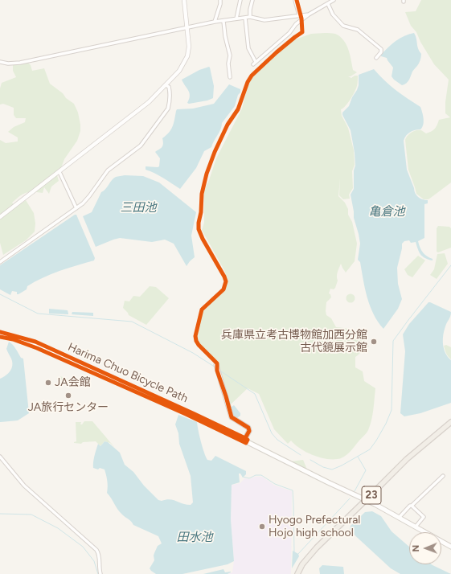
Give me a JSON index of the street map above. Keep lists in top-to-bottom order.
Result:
{
  "streets": {
    "main road": ["23"],
    "cycle path": ["Harima Chuo Bicycle Path"]
  },
  "water": ["三田池", "亀倉池", "田水池"],
  "places": [
    "兵庫県立考古博物館加西分館 古代鏡展示館",
    "JA会館",
    "JA旅行センター",
    "Hyogo Prefectural Hojo high school"
  ],
  "north": "left"
}
